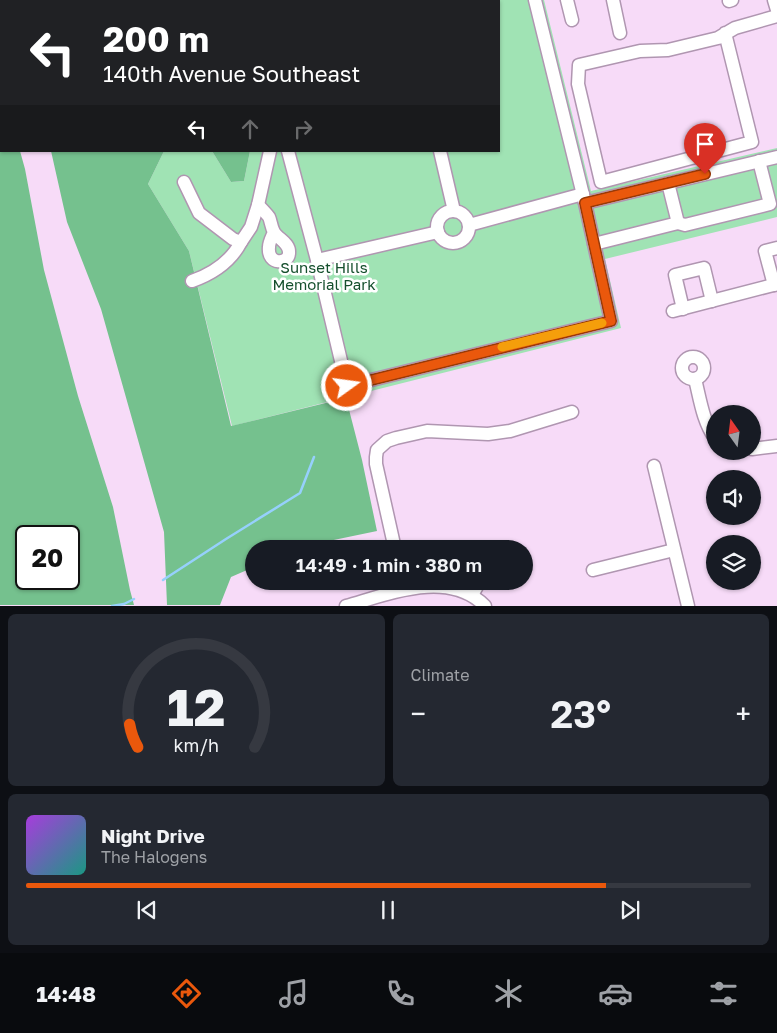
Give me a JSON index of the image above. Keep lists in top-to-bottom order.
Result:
{
  "parks": ["Sunset Hills Memorial Park"],
  "north": "top",
  "page": {
    "turn": ["200 m", "140th Avenue Southeast"],
    "limit": "20",
    "trip": "14:49 · 1 min · 380 m",
    "tile": "Climate",
    "heat": ["−", "23°", "+"],
    "song": ["Night Drive", "The Halogens"],
    "tabs": "14:48",
    "gauge": ["12", "km/h"]
  }
}
